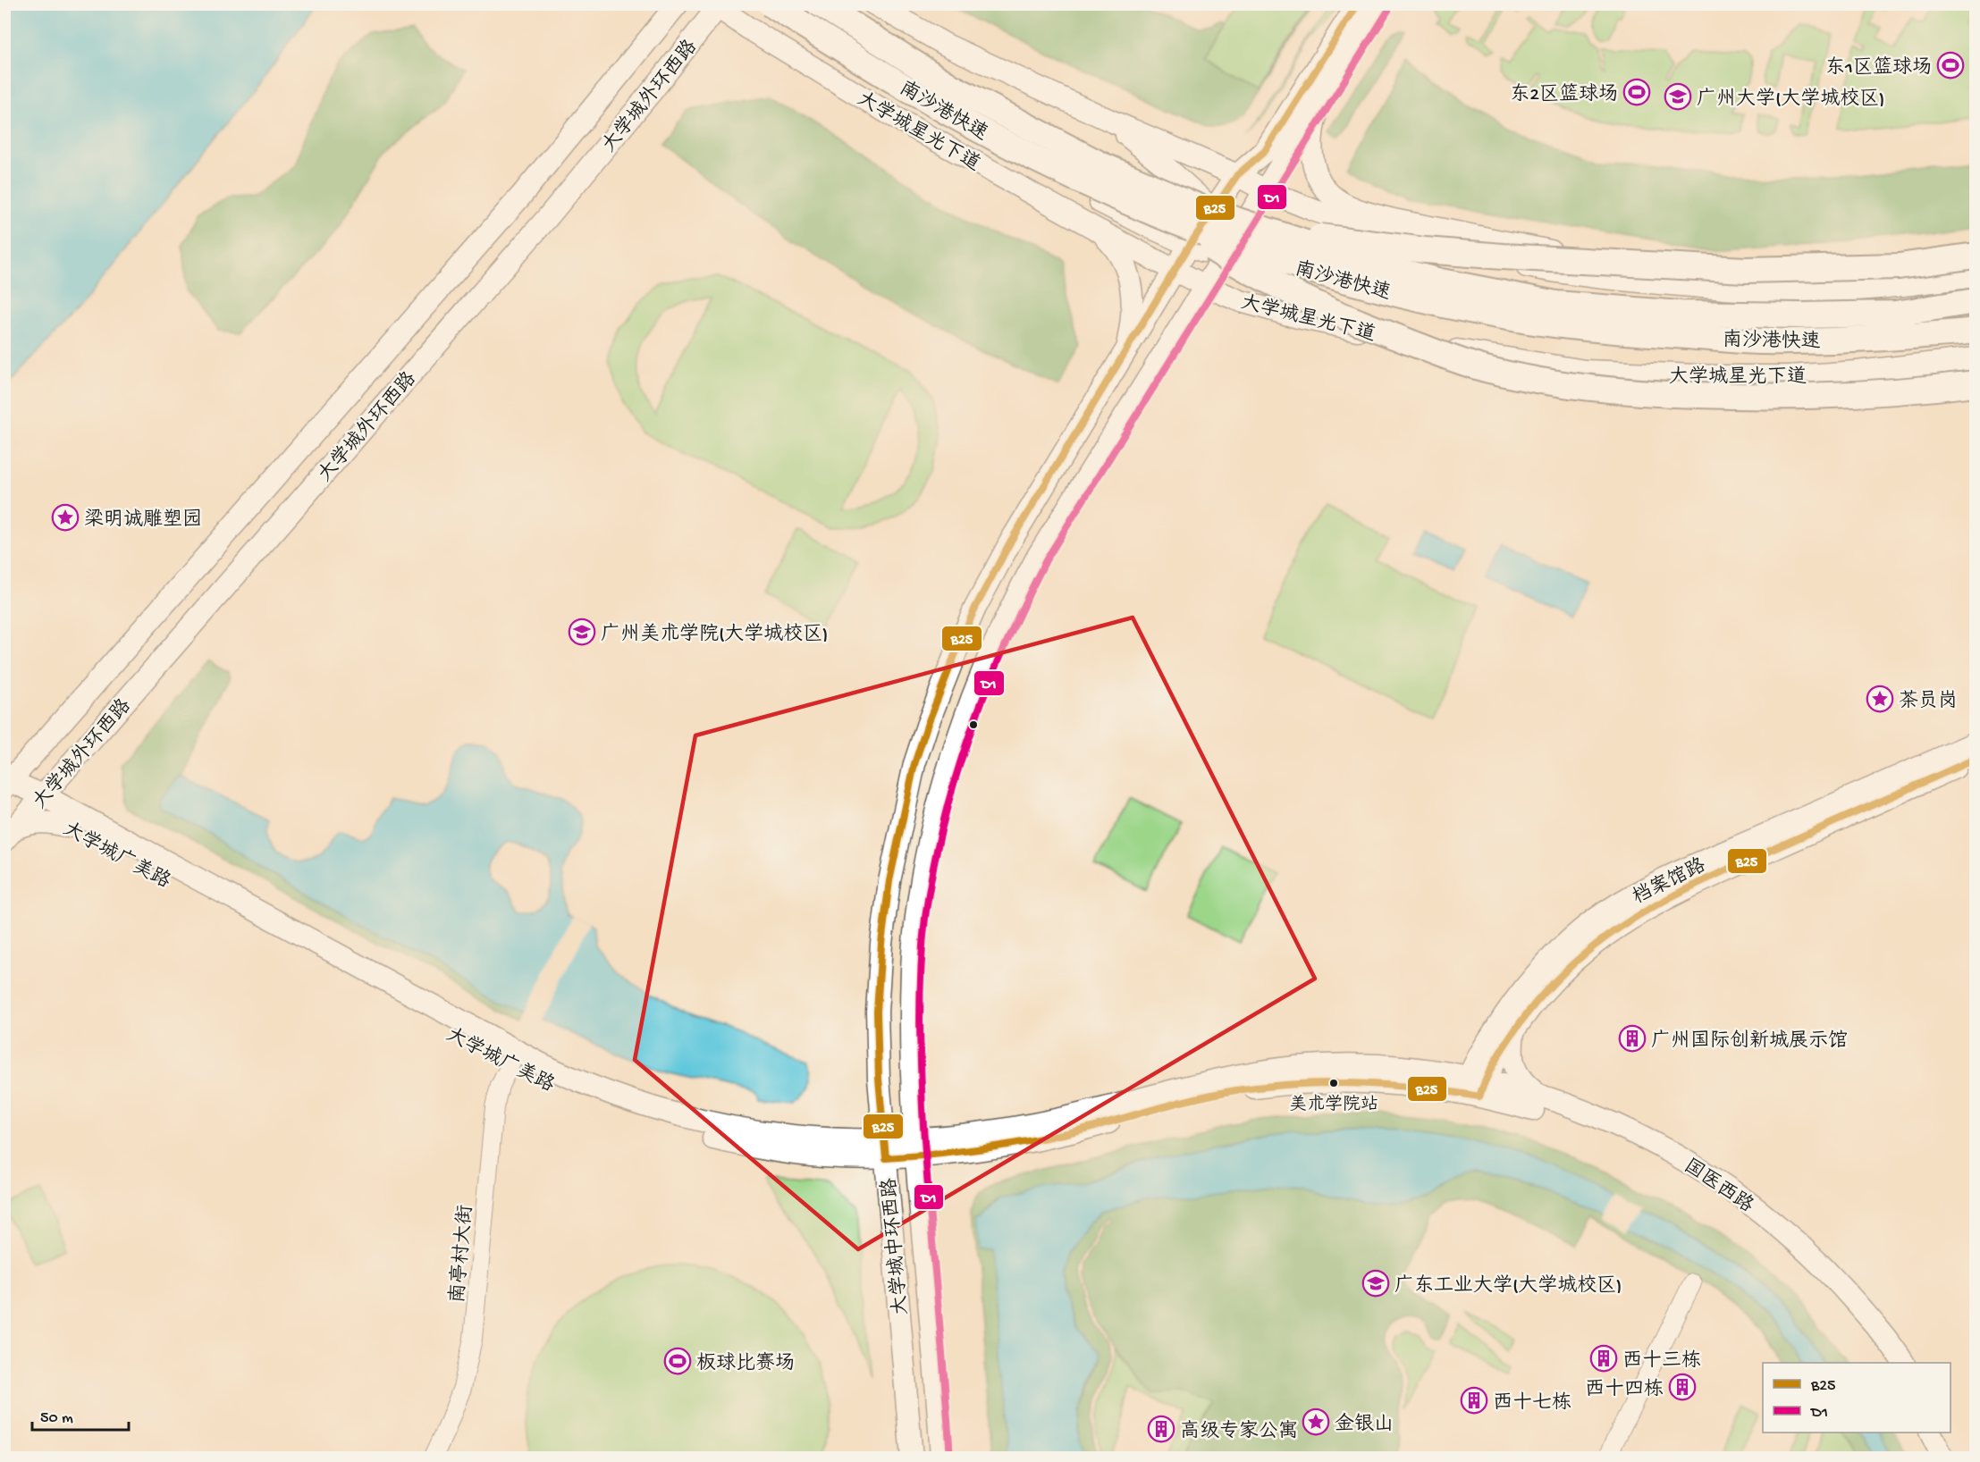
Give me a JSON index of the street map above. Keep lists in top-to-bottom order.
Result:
{
  "streets": {
    "highway": ["南沙港快速"],
    "main road": [
      "大学城外环西路",
      "大学城星光下道",
      "大学城广美路",
      "档案馆路",
      "国医西路",
      "大学城中环西路"
    ],
    "street": ["南亭村大街"]
  },
  "crossings": [
    ["大学城外环西路", "大学城星光下道"],
    ["大学城外环西路", "大学城广美路"],
    ["南沙港快速", "大学城中环西路"],
    ["大学城星光下道", "大学城中环西路"],
    ["大学城广美路", "档案馆路"],
    ["大学城广美路", "国医西路"],
    ["大学城广美路", "大学城中环西路"],
    ["大学城广美路", "南亭村大街"],
    ["档案馆路", "国医西路"]
  ],
  "places": {
    "sports": ["东1区篮球场", "东2区篮球场", "板球比赛场"],
    "school or university": ["广州大学(大学城校区)", "广州美术学院(大学城校区)", "广东工业大学(大学城校区)"],
    "place": ["梁明诚雕塑园", "茶员岗", "金银山"],
    "building": [
      "广州国际创新城展示馆",
      "西十三栋",
      "西十四栋",
      "西十七栋",
      "高级专家公寓"
    ],
    "other": ["美术学院站"]
  },
  "lines": ["transit line B25", "transit line D1"],
  "legend": ["B25", "D1"],
  "scale_bar": "50 m"
}
